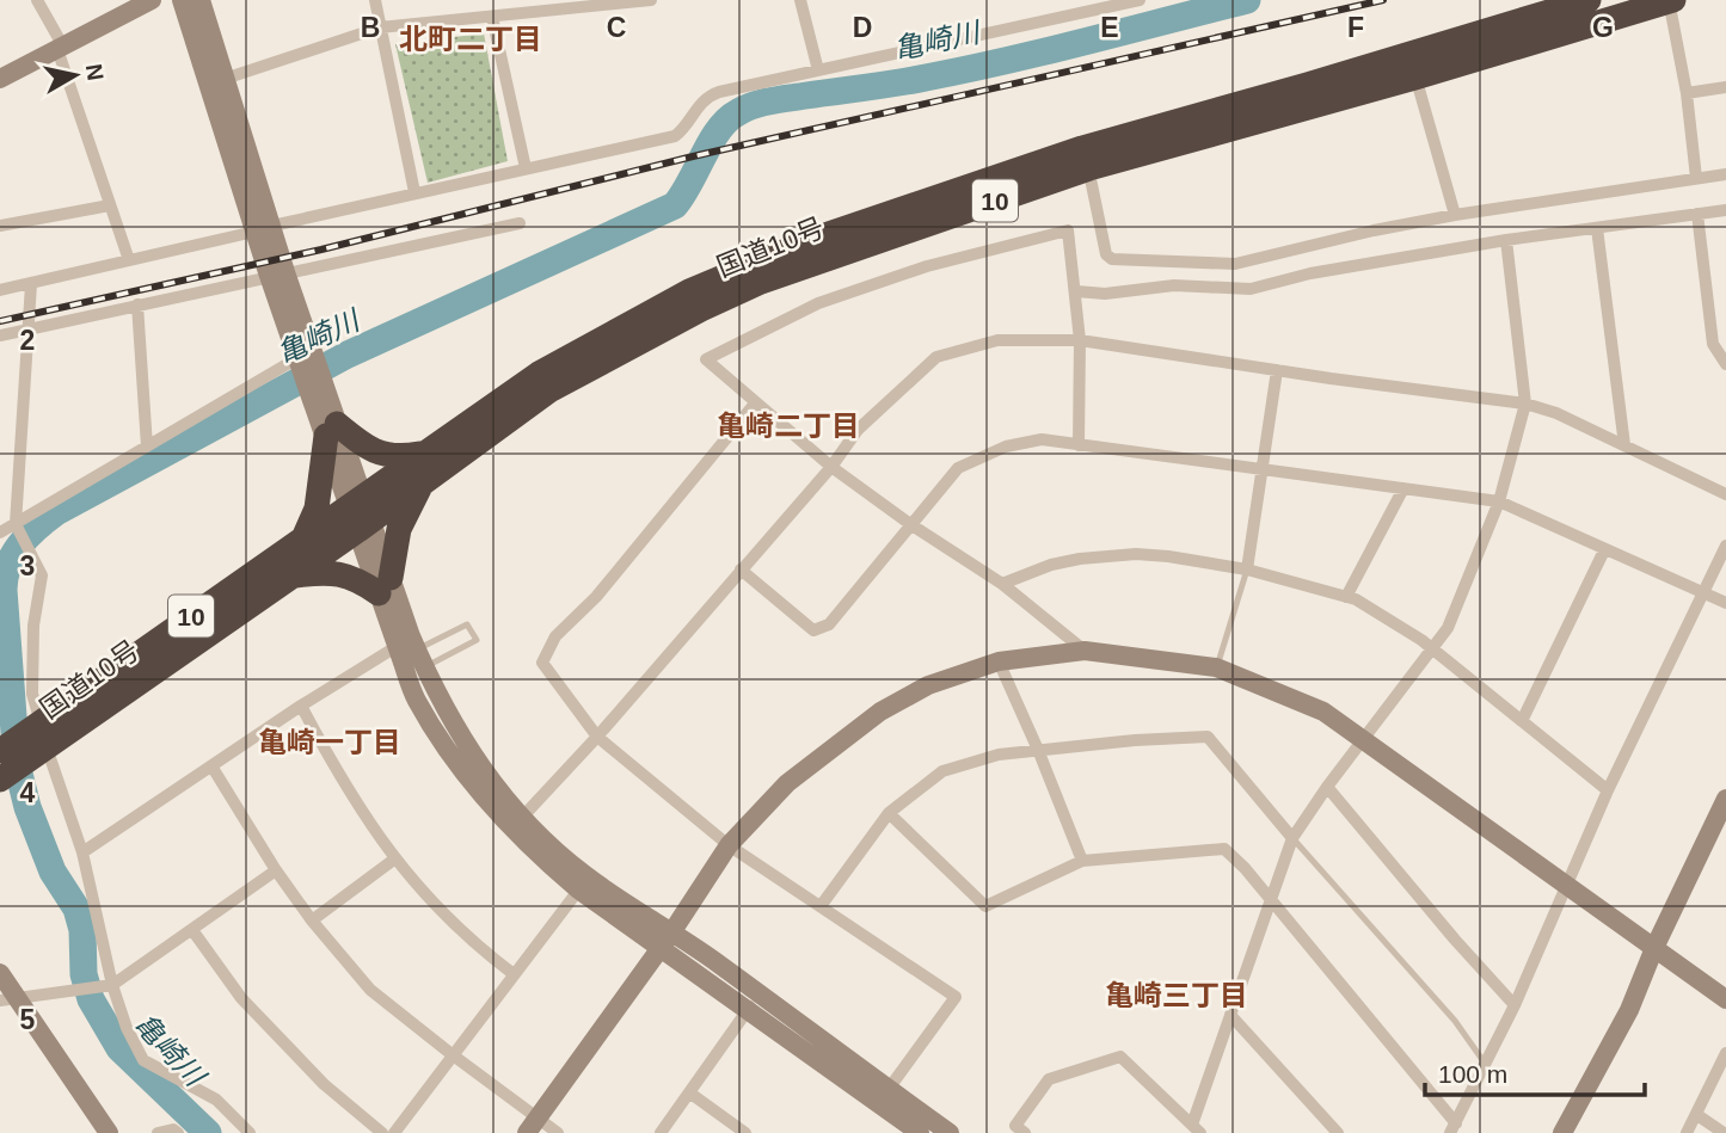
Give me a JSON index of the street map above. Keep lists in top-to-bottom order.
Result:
{
  "streets": {
    "highway": ["10", "国道10号"]
  },
  "districts": [
    "北町二丁目",
    "亀崎二丁目",
    "亀崎一丁目",
    "亀崎三丁目"
  ],
  "water": ["亀崎川"],
  "scale_bar": "100 m",
  "north": "right",
  "grid": {
    "columns": [
      "B",
      "C",
      "D",
      "E",
      "F",
      "G"
    ],
    "rows": [
      "2",
      "3",
      "4",
      "5"
    ]
  }
}
